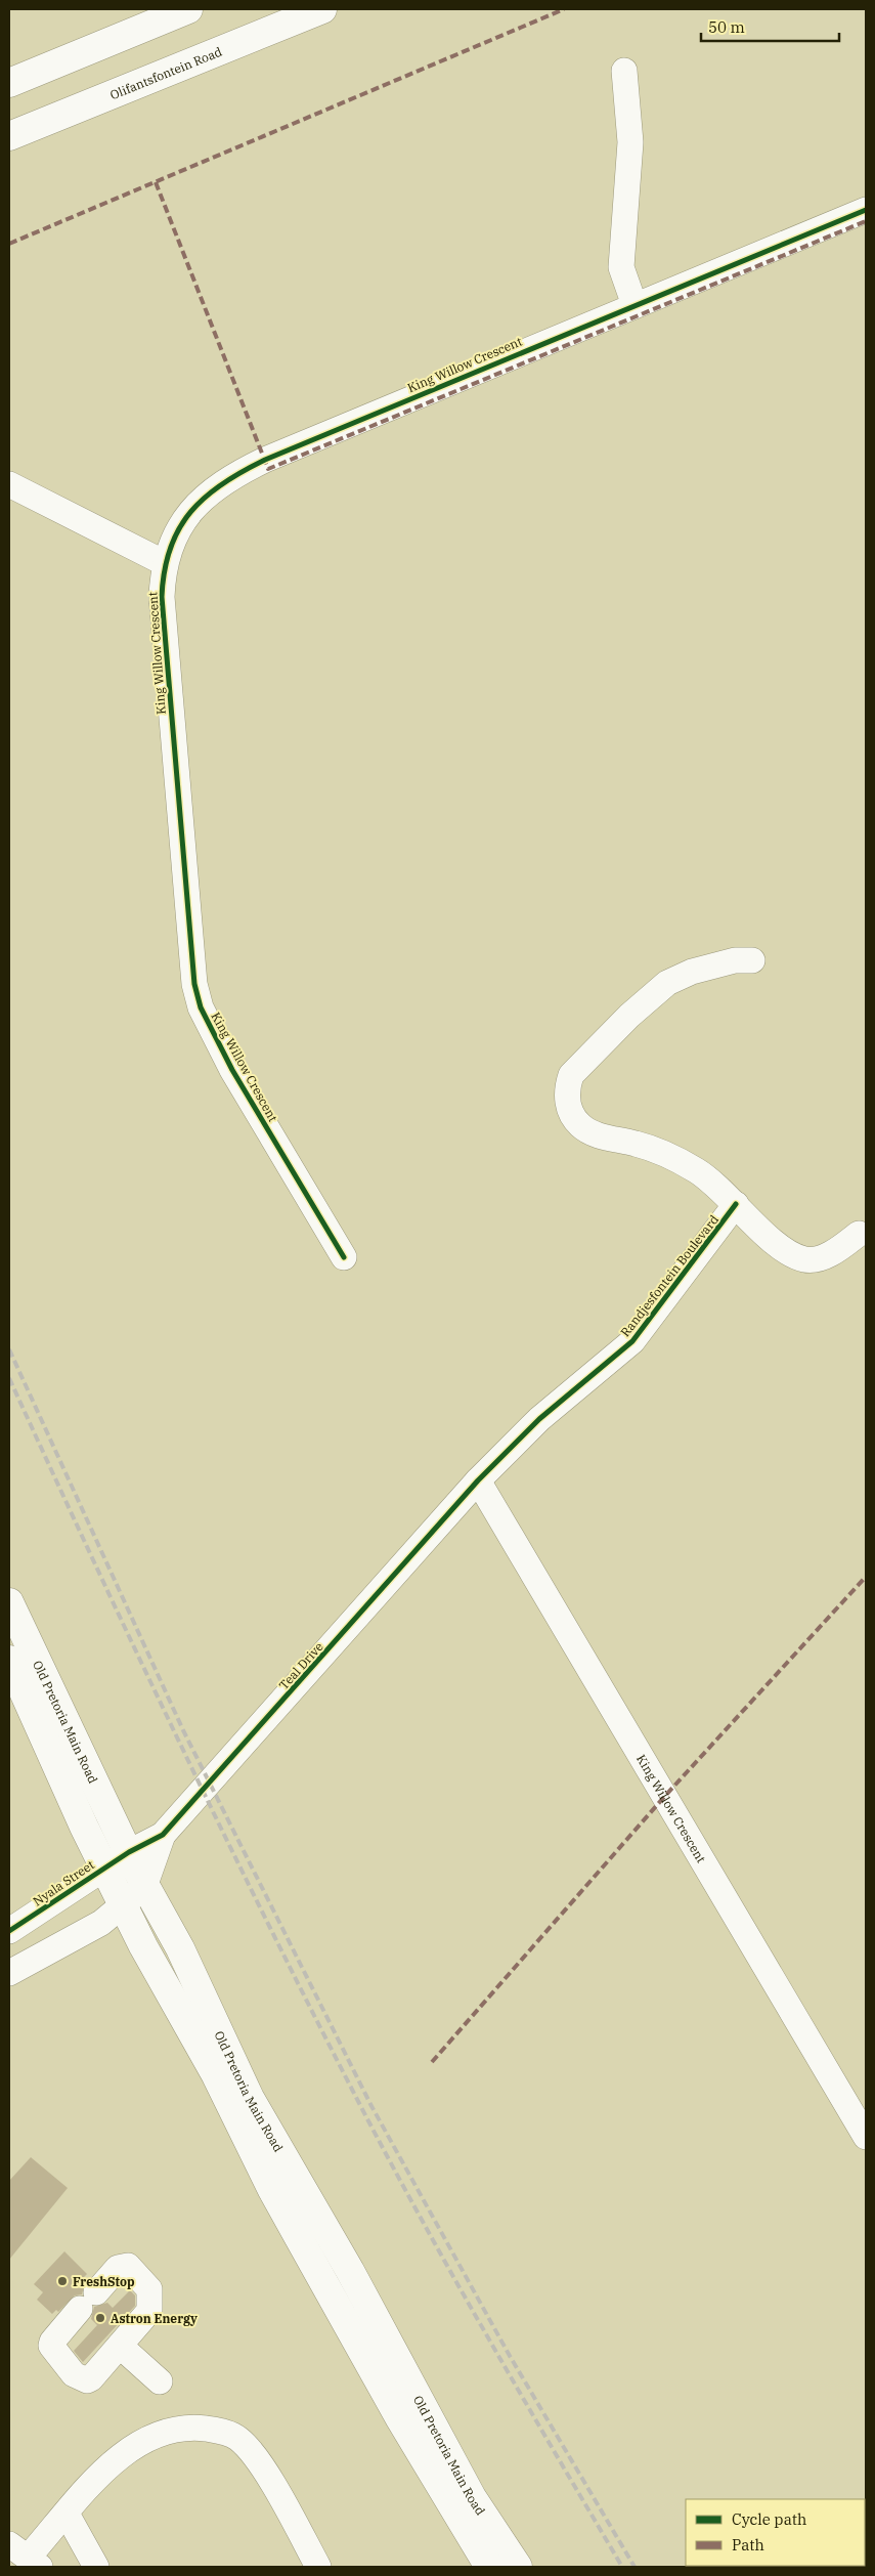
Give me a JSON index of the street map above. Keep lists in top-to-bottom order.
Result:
{
  "streets": {
    "main road": ["Olifantsfontein Road", "Old Pretoria Main Road"],
    "street": [
      "King Willow Crescent",
      "Randjesfontein Boulevard",
      "Teal Drive",
      "Nyala Street"
    ]
  },
  "crossings": [
    ["King Willow Crescent", "Randjesfontein Boulevard"],
    ["King Willow Crescent", "Teal Drive"],
    ["Randjesfontein Boulevard", "Teal Drive"],
    ["Teal Drive", "Old Pretoria Main Road"],
    ["Teal Drive", "Nyala Street"],
    ["Old Pretoria Main Road", "Nyala Street"]
  ],
  "places": ["FreshStop", "Astron Energy"],
  "legend": ["Cycle path", "Path"],
  "scale_bar": "50 m"
}
